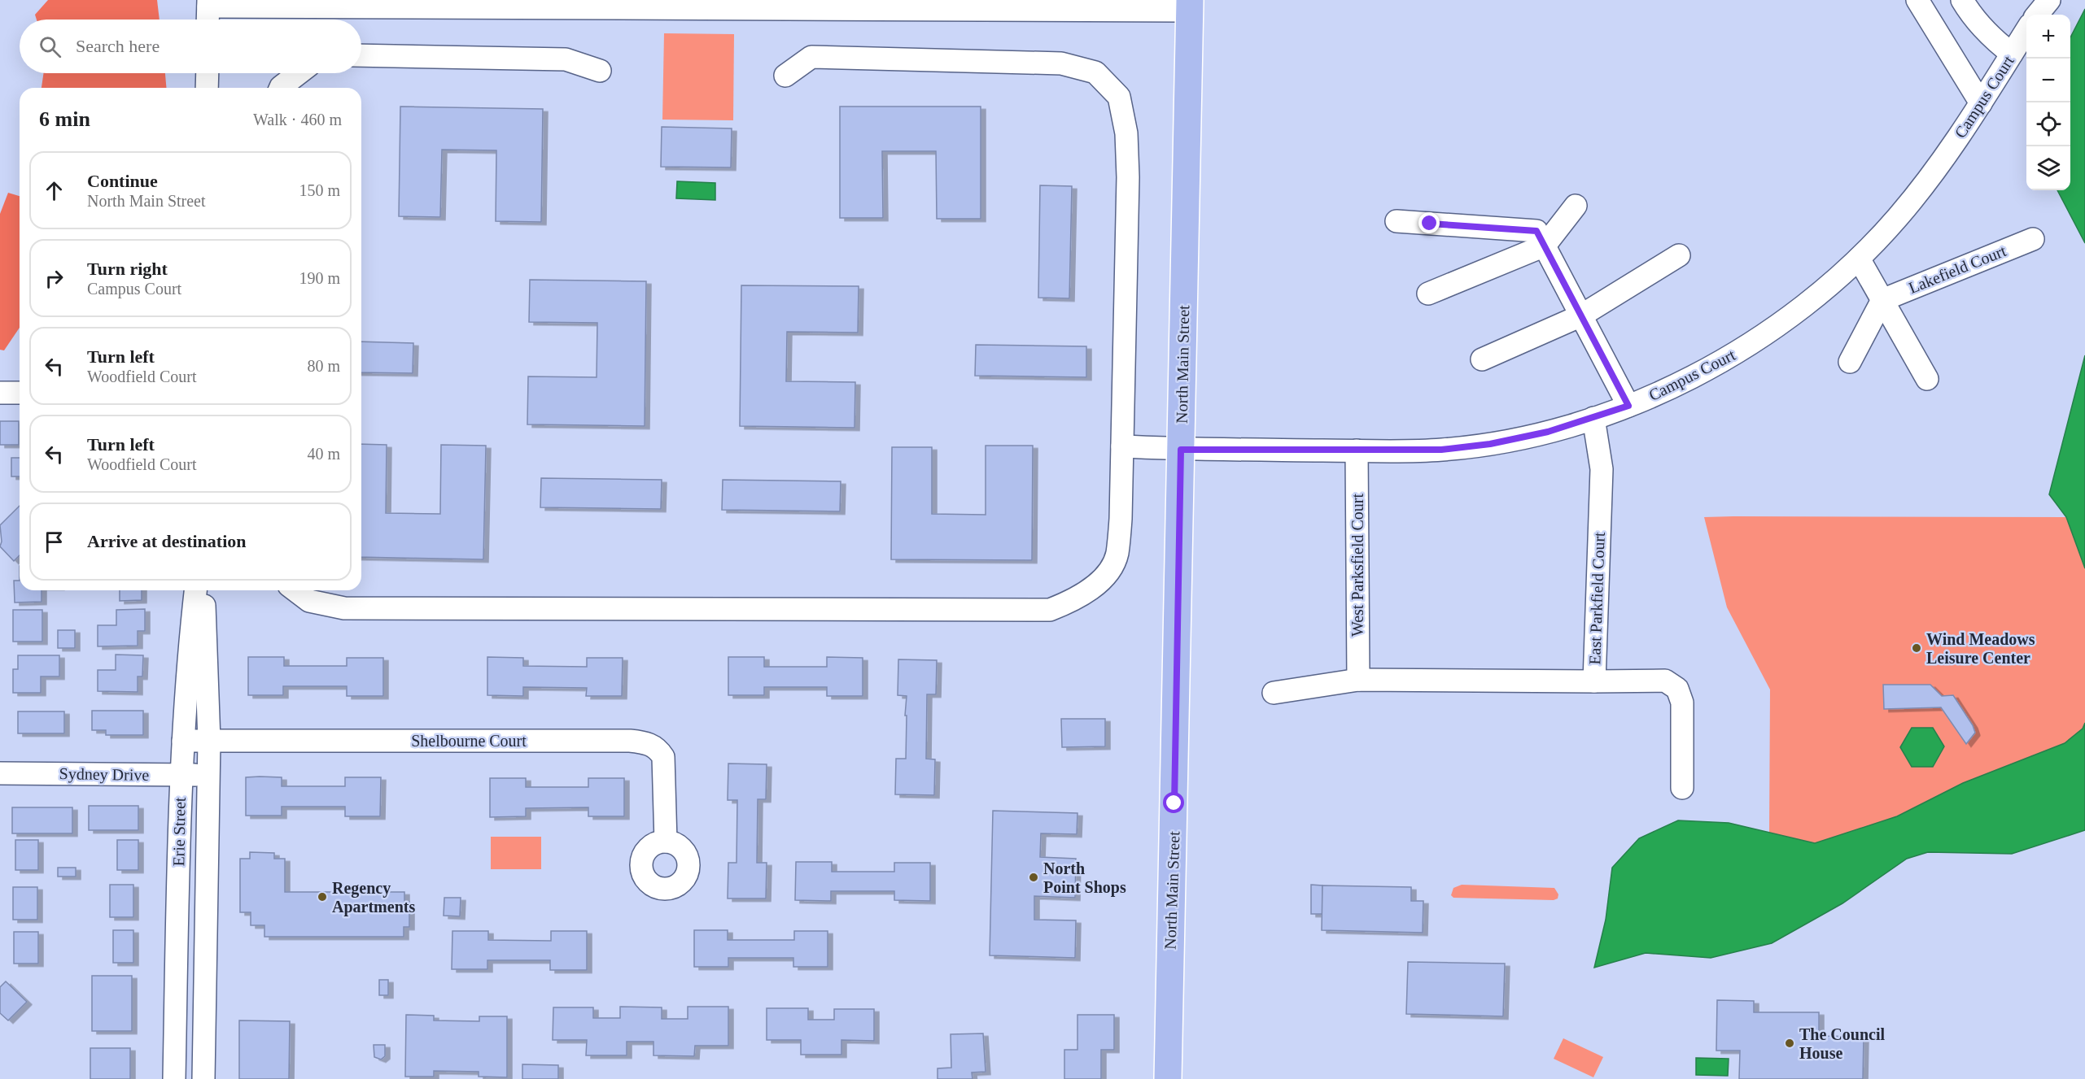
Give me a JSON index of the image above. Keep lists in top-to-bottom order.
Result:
{
  "streets": {
    "main road": ["North Main Street"],
    "street": [
      "Campus Court",
      "Lakefield Court",
      "West Parksfield Court",
      "East Parkfield Court",
      "Shelbourne Court",
      "Sydney Drive",
      "Erie Street"
    ]
  },
  "crossings": [
    ["Campus Court", "North Main Street"],
    ["Campus Court", "West Parksfield Court"],
    ["Campus Court", "East Parkfield Court"],
    ["Shelbourne Court", "Erie Street"],
    ["Sydney Drive", "Erie Street"]
  ],
  "places": [
    "Wind Meadows Leisure Center",
    "North Point Shops",
    "Regency Apartments",
    "The Council House"
  ],
  "page": {
    "map_buttons": ["+", "−"],
    "search": "Search here",
    "heading": ["6 min", "Walk · 460 m"],
    "list": [
      ["Continue", "North Main Street", "150 m"],
      ["Turn right", "Campus Court", "190 m"],
      ["Turn left", "Woodfield Court", "80 m"],
      ["Turn left", "Woodfield Court", "40 m"],
      "Arrive at destination"
    ]
  }
}
